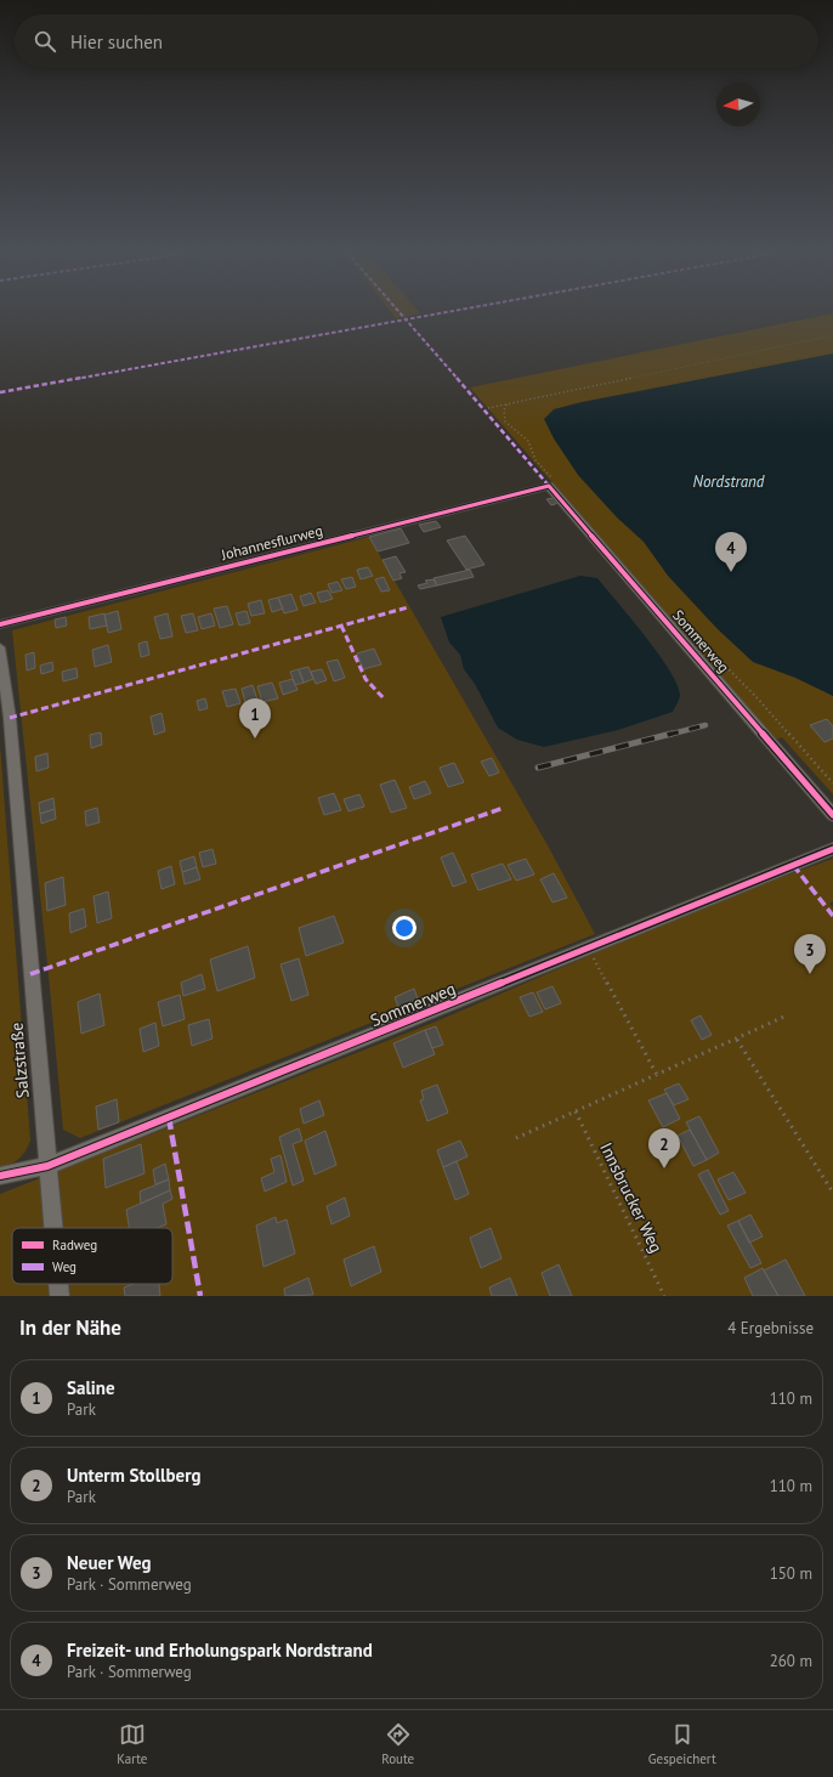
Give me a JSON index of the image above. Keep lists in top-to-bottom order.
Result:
{
  "streets": {
    "street": ["Johannesflurweg", "Sommerweg", "Salzstraße"],
    "path": ["Innsbrucker Weg"]
  },
  "crossings": [
    ["Johannesflurweg", "Sommerweg"],
    ["Sommerweg", "Salzstraße"]
  ],
  "water": ["Nordstrand"],
  "legend": ["Radweg", "Weg"],
  "north": "left",
  "page": {
    "search": "Hier suchen",
    "pins": [
      "4",
      "1",
      "3",
      "2"
    ],
    "heading": ["In der Nähe", "4 Ergebnisse"],
    "list": [
      {
        "mark": "1",
        "name": "Saline",
        "note": "Park",
        "value": "110 m"
      },
      {
        "mark": "2",
        "name": "Unterm Stollberg",
        "note": "Park",
        "value": "110 m"
      },
      {
        "mark": "3",
        "name": "Neuer Weg",
        "note": "Park · Sommerweg",
        "value": "150 m"
      },
      {
        "mark": "4",
        "name": "Freizeit- und Erholungspark Nordstrand",
        "note": "Park · Sommerweg",
        "value": "260 m"
      }
    ],
    "nav": ["Karte", "Route", "Gespeichert"]
  }
}
